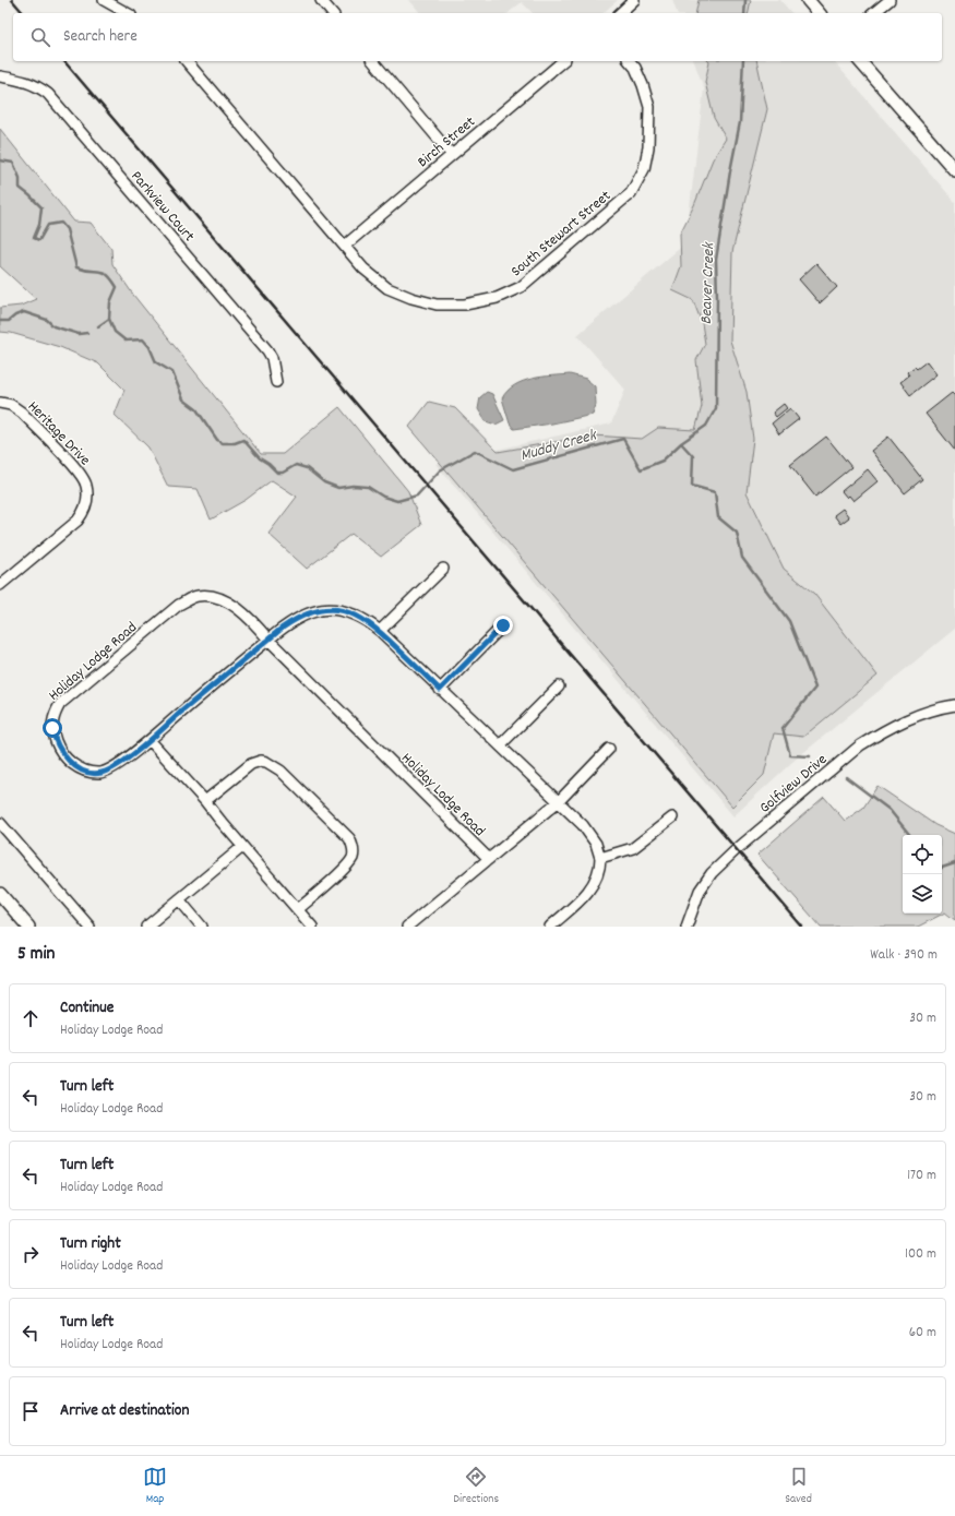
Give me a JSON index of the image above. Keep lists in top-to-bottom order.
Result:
{
  "streets": {
    "street": [
      "Birch Street",
      "Parkview Court",
      "South Stewart Street",
      "Heritage Drive",
      "Holiday Lodge Road",
      "Golfview Drive"
    ]
  },
  "crossings": [
    ["Birch Street", "South Stewart Street"]
  ],
  "water": ["Beaver Creek", "Muddy Creek"],
  "page": {
    "search": "Search here",
    "heading": ["5 min", "Walk · 390 m"],
    "list": [
      ["Continue", "Holiday Lodge Road", "30 m"],
      ["Turn left", "Holiday Lodge Road", "30 m"],
      ["Turn left", "Holiday Lodge Road", "170 m"],
      ["Turn right", "Holiday Lodge Road", "100 m"],
      ["Turn left", "Holiday Lodge Road", "60 m"],
      "Arrive at destination"
    ],
    "nav": ["Map", "Directions", "Saved"]
  }
}
